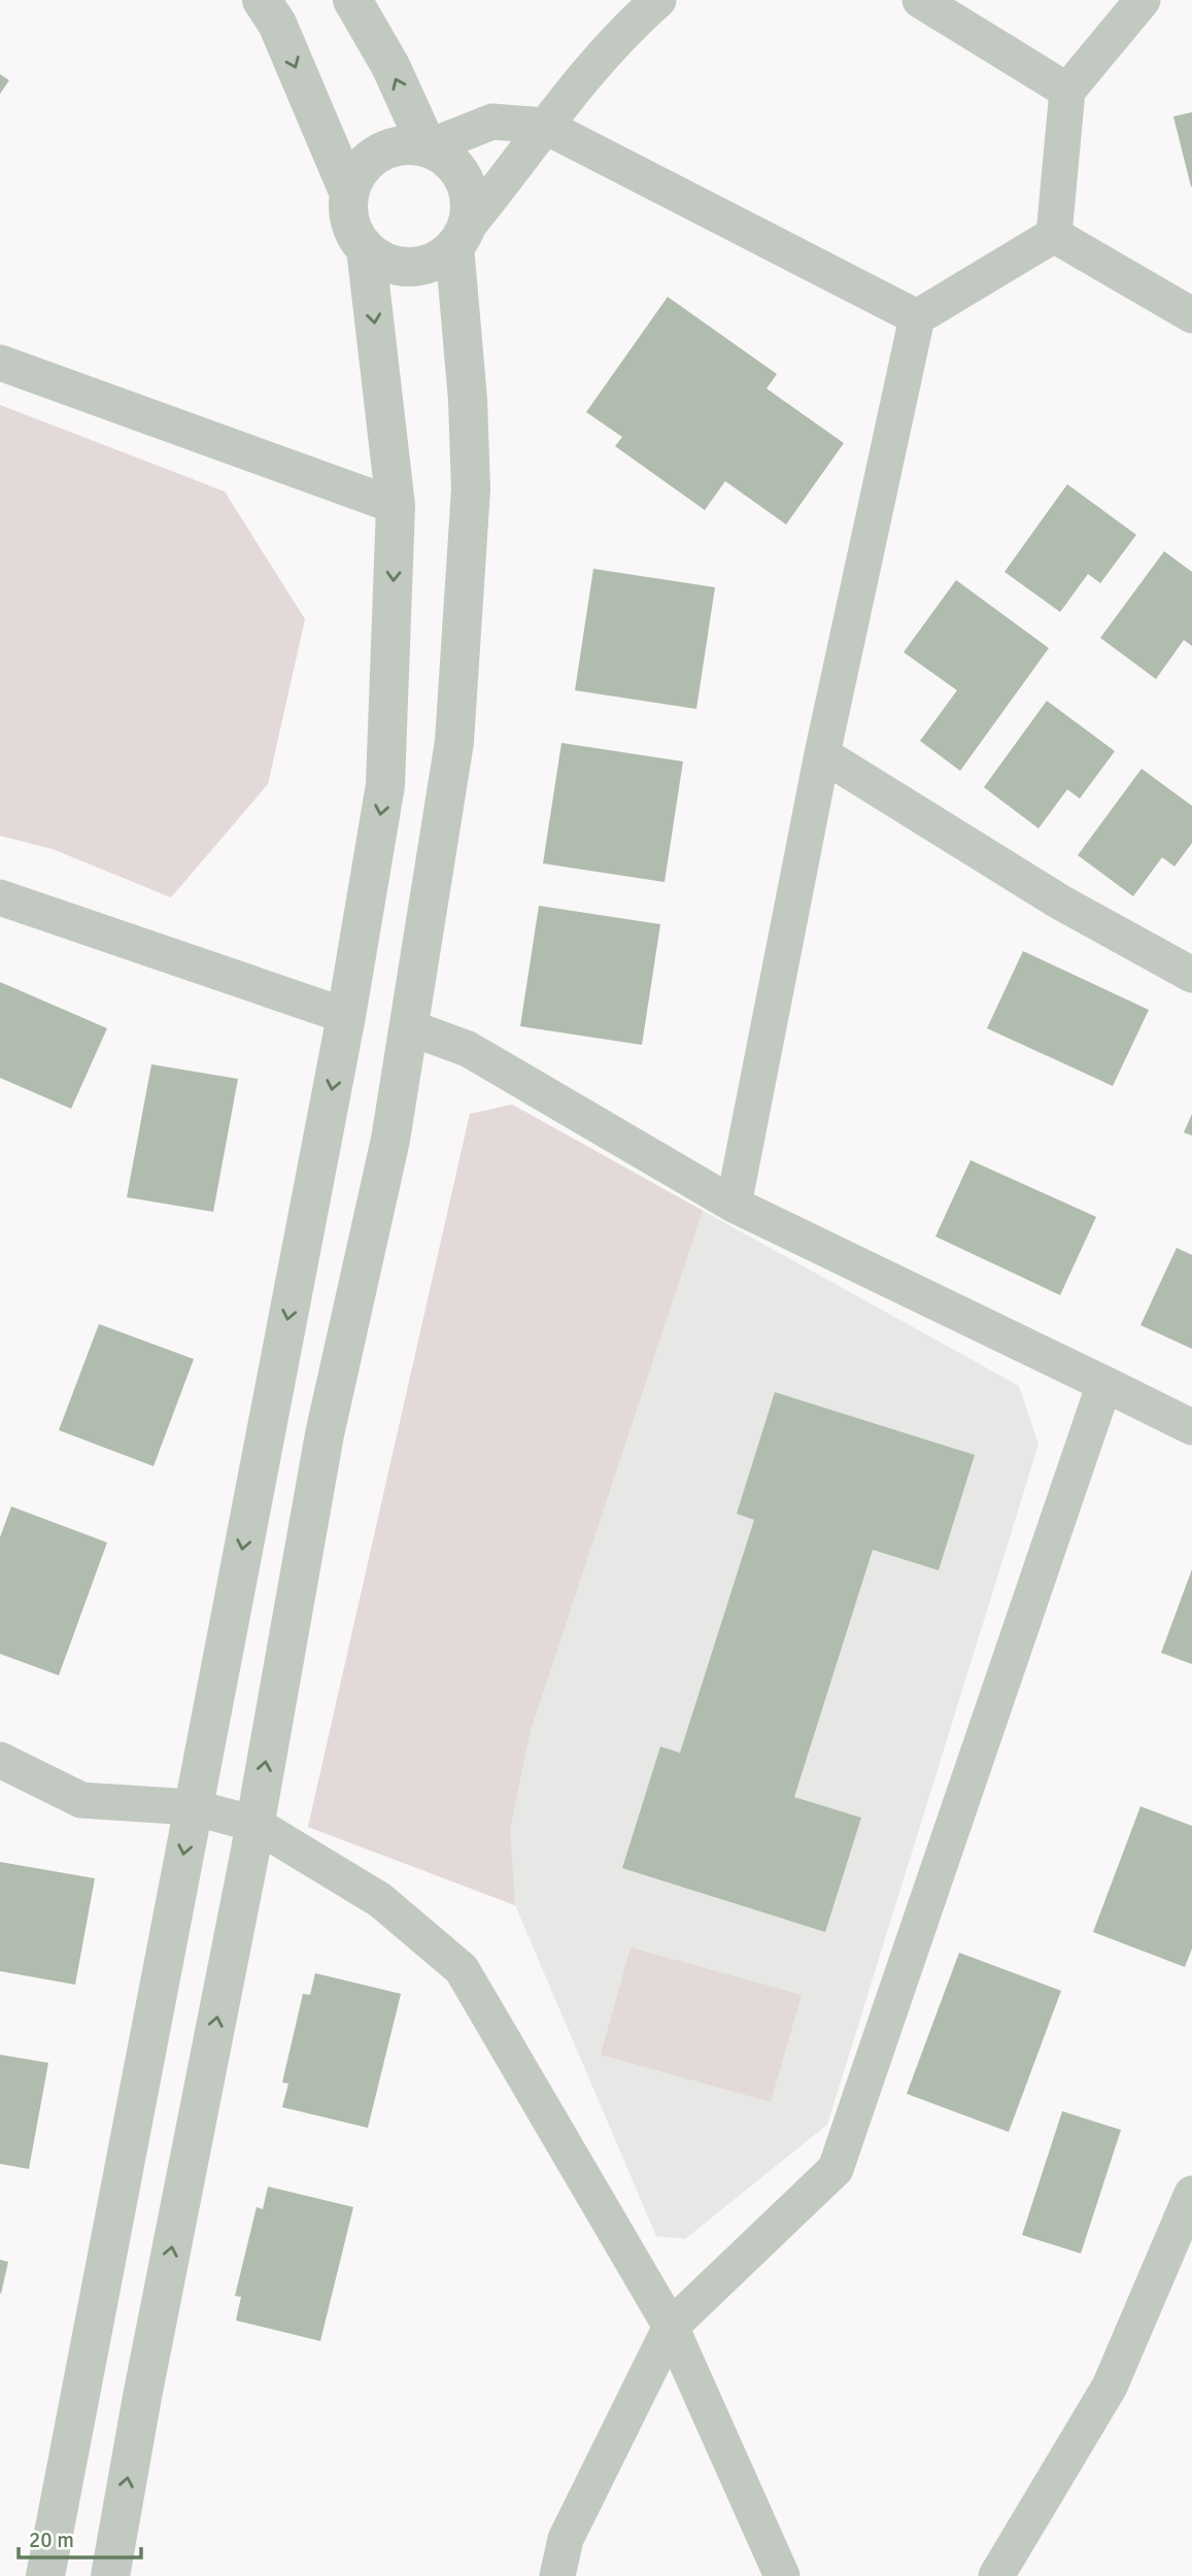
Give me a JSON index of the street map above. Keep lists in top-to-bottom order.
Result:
{
  "scale_bar": "20 m"
}
